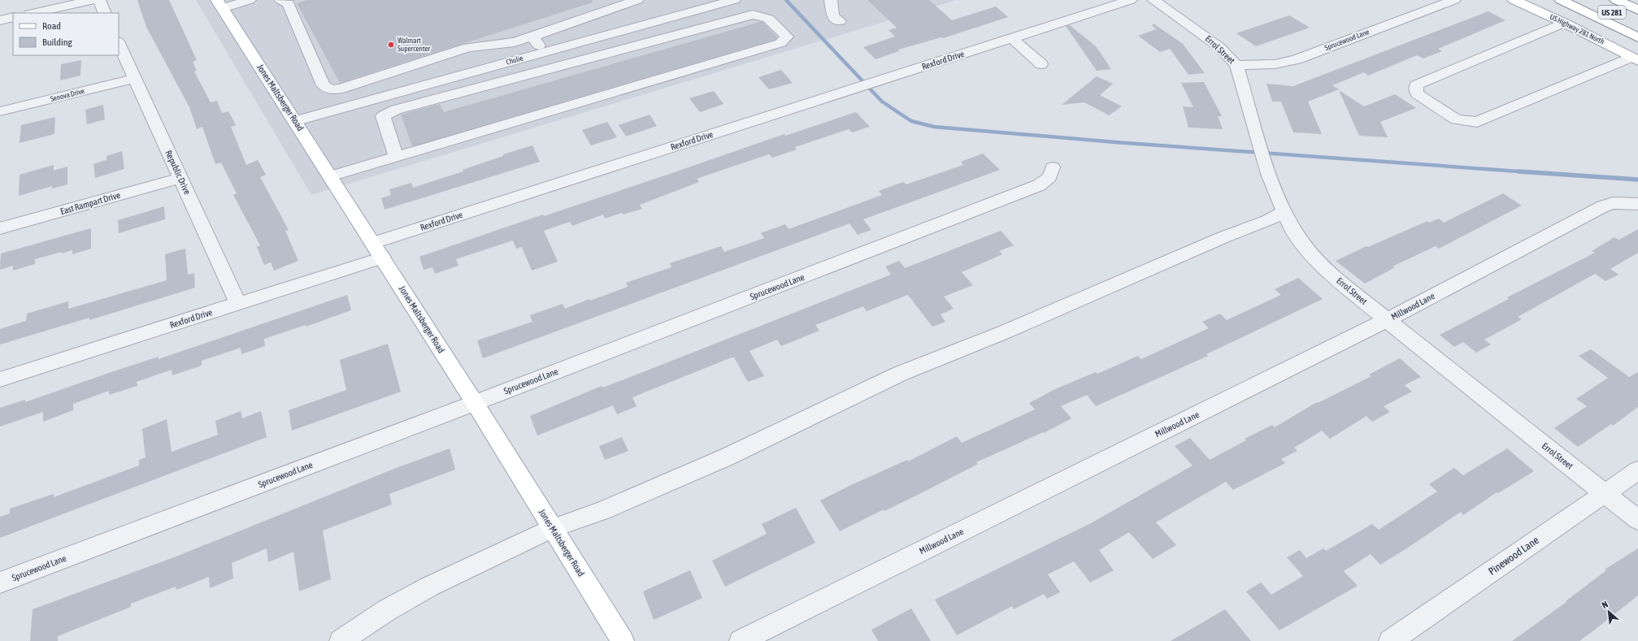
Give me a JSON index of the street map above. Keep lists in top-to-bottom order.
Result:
{
  "streets": {
    "main road": ["US 281", "US Highway 281 North", "Jones Maltsberger Road"],
    "street": [
      "Sprucewood Lane",
      "Errol Street",
      "Chulie",
      "Rexford Drive",
      "Senova Drive",
      "Republic Drive",
      "East Rampart Drive",
      "Millwood Lane",
      "Pinewood Lane"
    ]
  },
  "crossings": [
    ["Sprucewood Lane", "Errol Street"],
    ["Sprucewood Lane", "Jones Maltsberger Road"],
    ["Errol Street", "Millwood Lane"],
    ["Errol Street", "Pinewood Lane"],
    ["Chulie", "Jones Maltsberger Road"],
    ["Rexford Drive", "Jones Maltsberger Road"],
    ["Rexford Drive", "Republic Drive"],
    ["Senova Drive", "Republic Drive"],
    ["Republic Drive", "East Rampart Drive"]
  ],
  "places": ["Walmart Supercenter"],
  "legend": ["Road", "Building"],
  "north": "top left"
}
